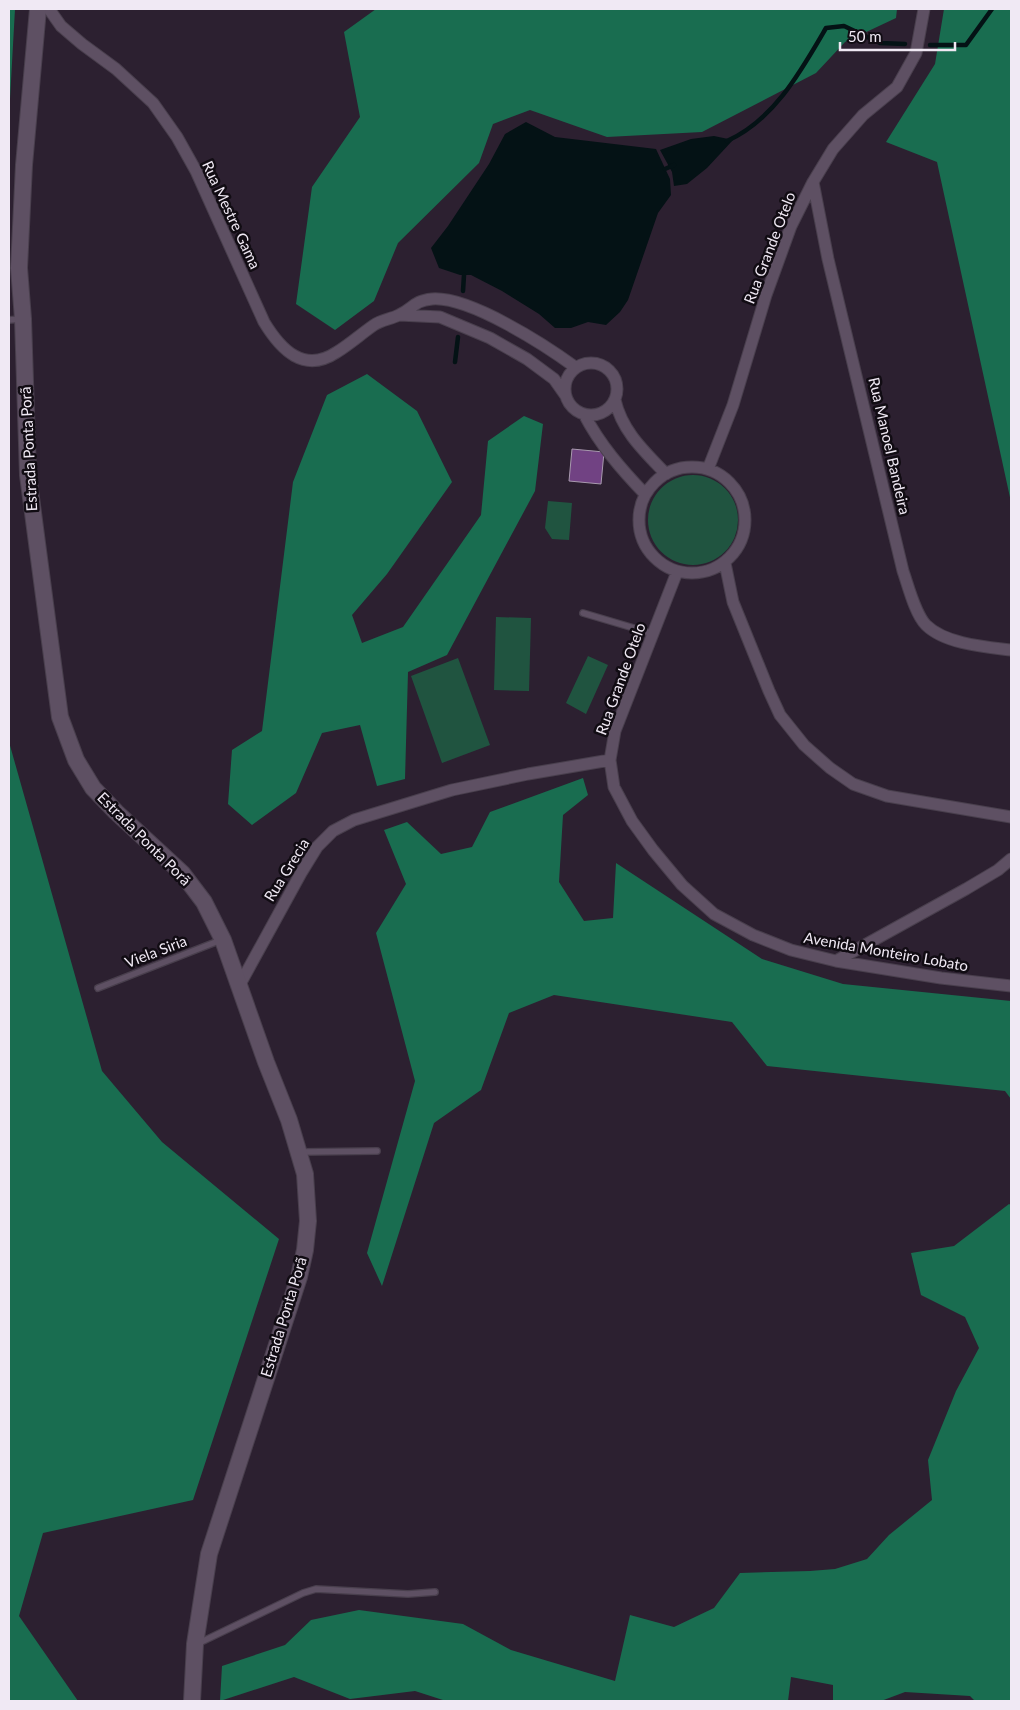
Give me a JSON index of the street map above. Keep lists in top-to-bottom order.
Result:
{
  "streets": {
    "main road": ["Estrada Ponta Porã"],
    "street": [
      "Rua Mestre Gama",
      "Rua Grande Otelo",
      "Rua Manoel Bandeira",
      "Rua Grecia",
      "Avenida Monteiro Lobato"
    ],
    "lane": ["Viela Siria"]
  },
  "crossings": [
    ["Rua Grande Otelo", "Rua Manoel Bandeira"],
    ["Rua Grande Otelo", "Rua Grecia"],
    ["Rua Grande Otelo", "Avenida Monteiro Lobato"],
    ["Estrada Ponta Porã", "Rua Grecia"],
    ["Estrada Ponta Porã", "Viela Siria"]
  ],
  "scale_bar": "50 m"
}
